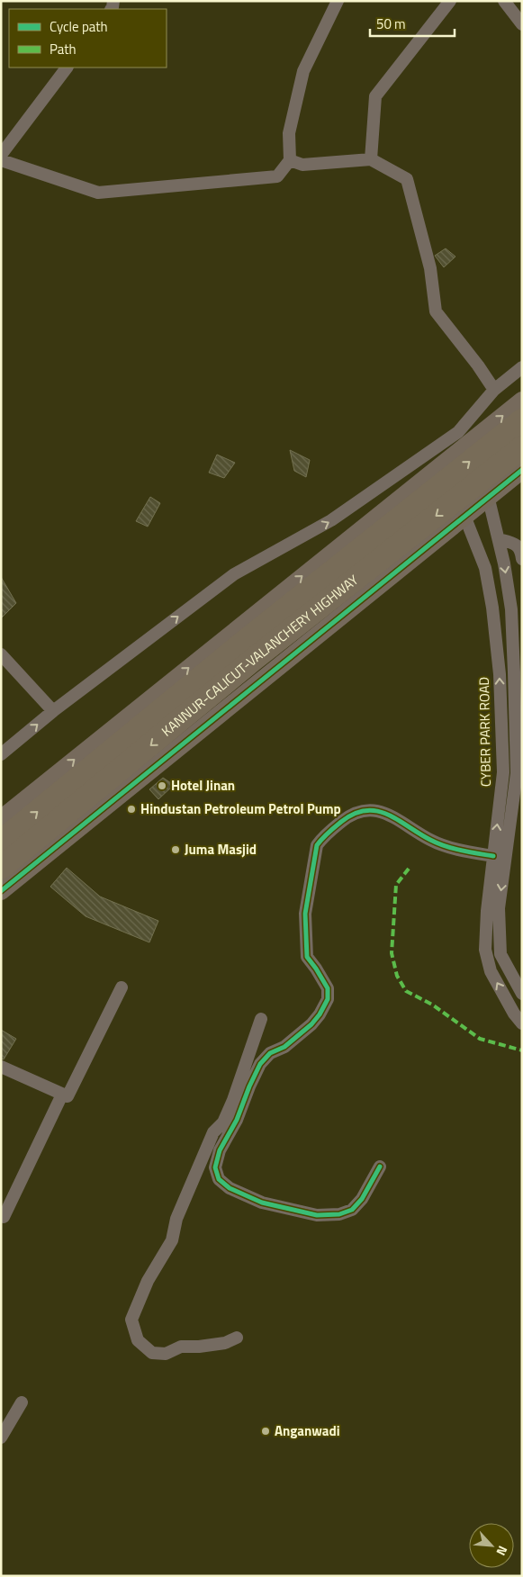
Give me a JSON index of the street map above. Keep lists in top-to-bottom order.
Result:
{
  "streets": {
    "highway": ["KANNUR-CALICUT-VALANCHERY HIGHWAY"],
    "street": ["CYBER PARK ROAD"]
  },
  "places": [
    "Hotel Jinan",
    "Hindustan Petroleum Petrol Pump",
    "Juma Masjid",
    "Anganwadi"
  ],
  "legend": ["Cycle path", "Path"],
  "scale_bar": "50 m",
  "north": "bottom right"
}
